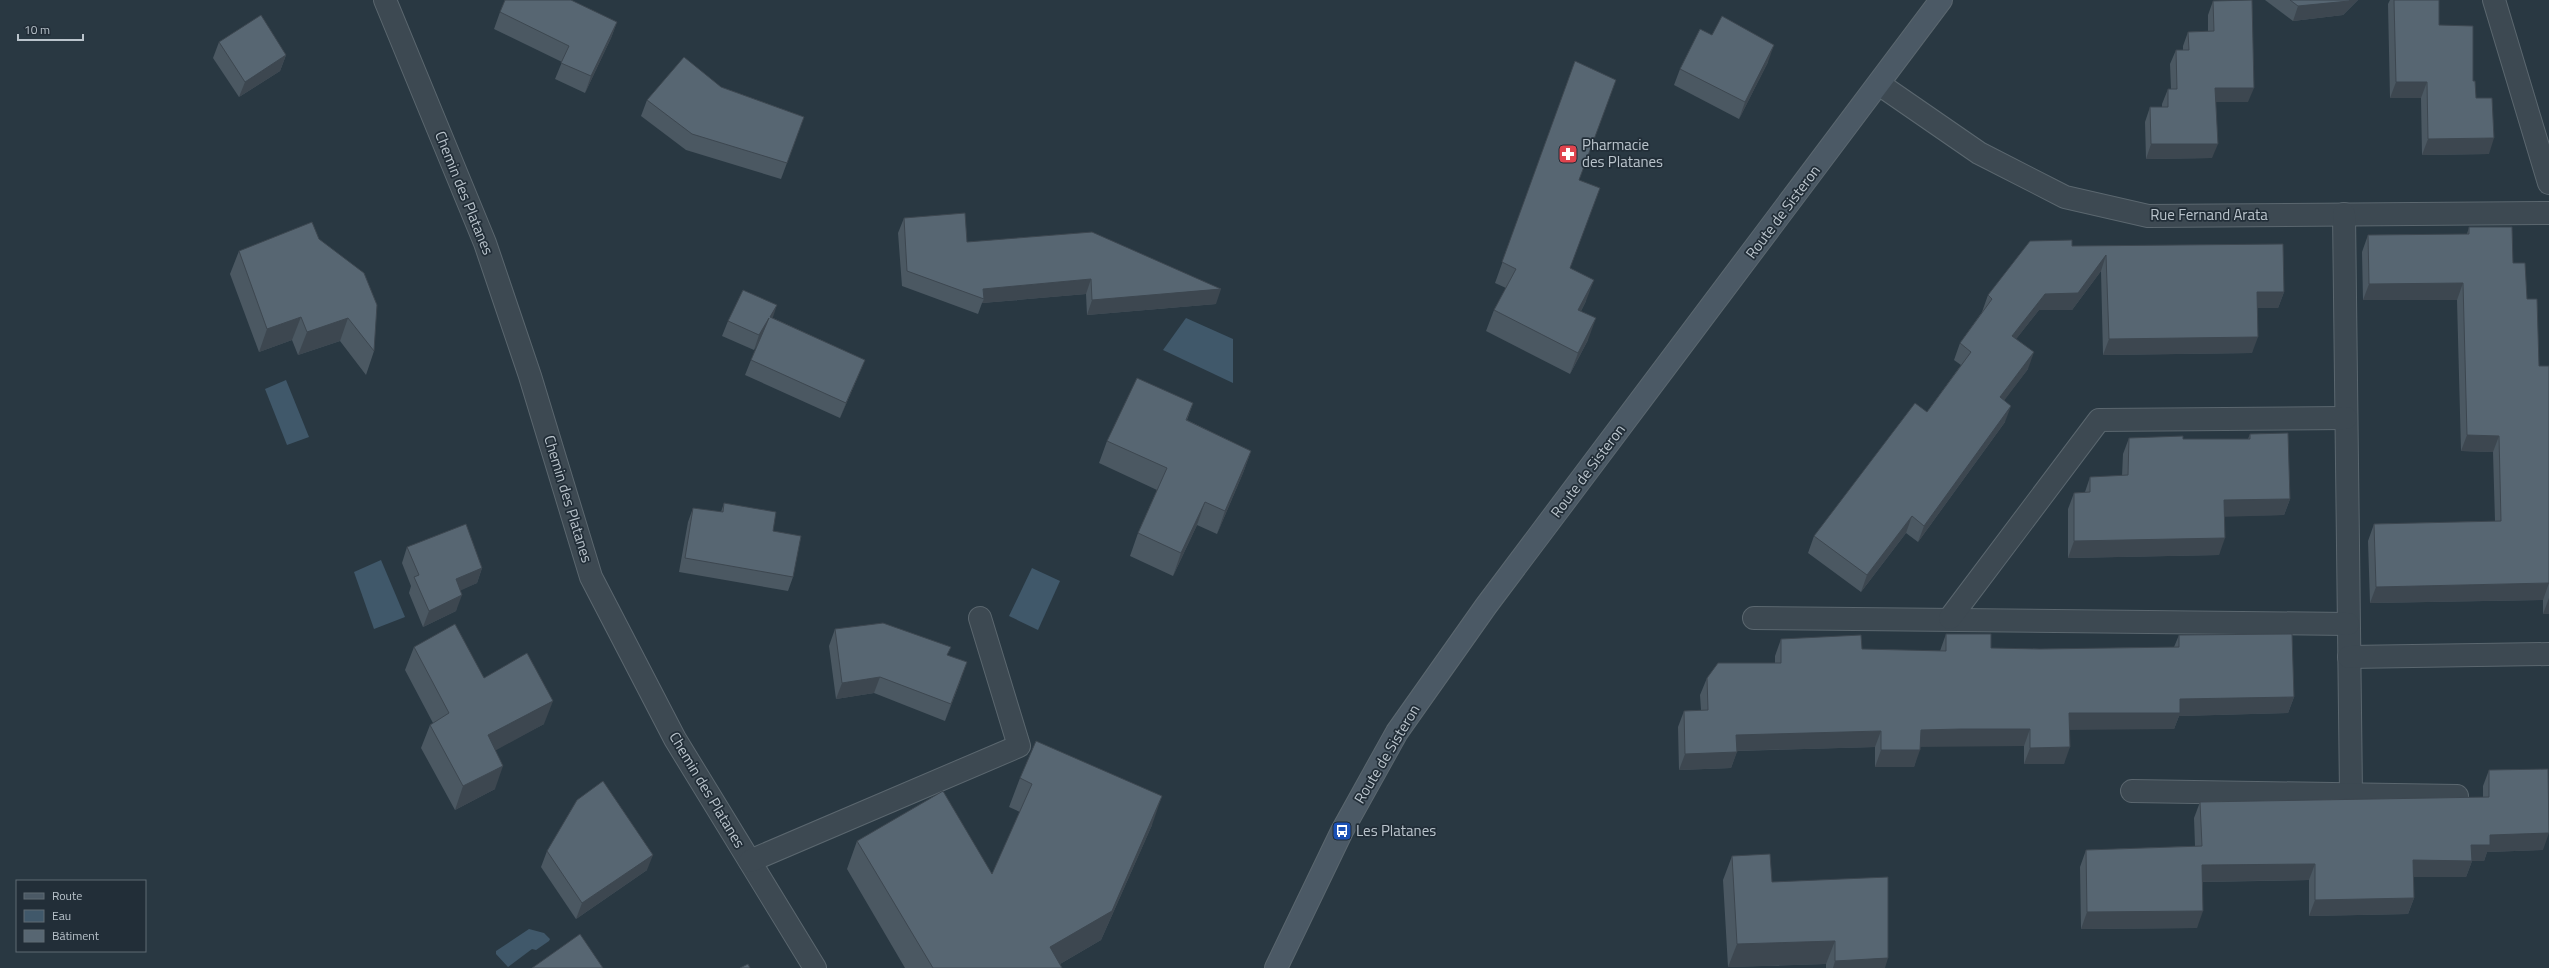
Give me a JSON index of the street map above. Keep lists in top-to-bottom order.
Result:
{
  "streets": {
    "main road": ["Route de Sisteron"],
    "street": ["Chemin des Platanes", "Rue Fernand Arata"]
  },
  "crossings": [
    ["Route de Sisteron", "Rue Fernand Arata"]
  ],
  "places": {
    "pharmacy": ["Pharmacie des Platanes"],
    "bus stop": ["Les Platanes"]
  },
  "legend": ["Route", "Eau", "Bâtiment"],
  "scale_bar": "10 m"
}
